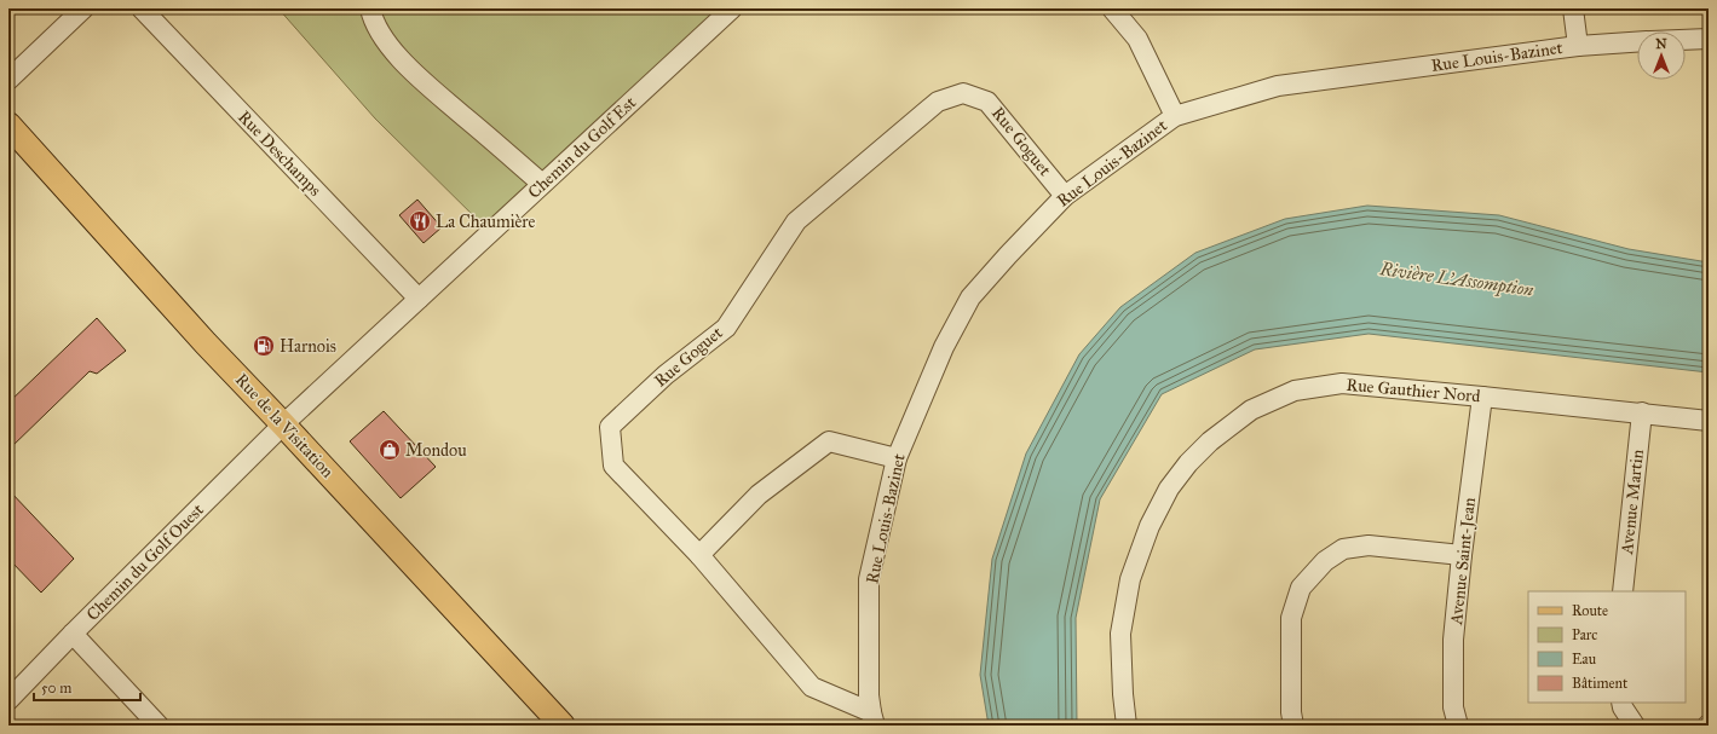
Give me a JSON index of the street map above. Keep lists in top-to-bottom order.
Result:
{
  "streets": {
    "main road": ["Rue de la Visitation"],
    "street": [
      "Rue Louis-Bazinet",
      "Rue Goguet",
      "Chemin du Golf Est",
      "Rue Deschamps",
      "Rue Gauthier Nord",
      "Avenue Martin",
      "Avenue Saint-Jean",
      "Chemin du Golf Ouest"
    ]
  },
  "crossings": [
    ["Rue Louis-Bazinet", "Rue Goguet"],
    ["Chemin du Golf Est", "Rue Deschamps"],
    ["Chemin du Golf Est", "Rue de la Visitation"],
    ["Chemin du Golf Est", "Chemin du Golf Ouest"],
    ["Rue Gauthier Nord", "Avenue Martin"],
    ["Rue Gauthier Nord", "Avenue Saint-Jean"],
    ["Rue de la Visitation", "Chemin du Golf Ouest"]
  ],
  "water": ["Rivière L'Assomption"],
  "places": {
    "restaurant": ["La Chaumière"],
    "fuel station": ["Harnois"],
    "shop": ["Mondou"]
  },
  "legend": [
    "Route",
    "Parc",
    "Eau",
    "Bâtiment"
  ],
  "scale_bar": "50 m",
  "north": "top"
}
